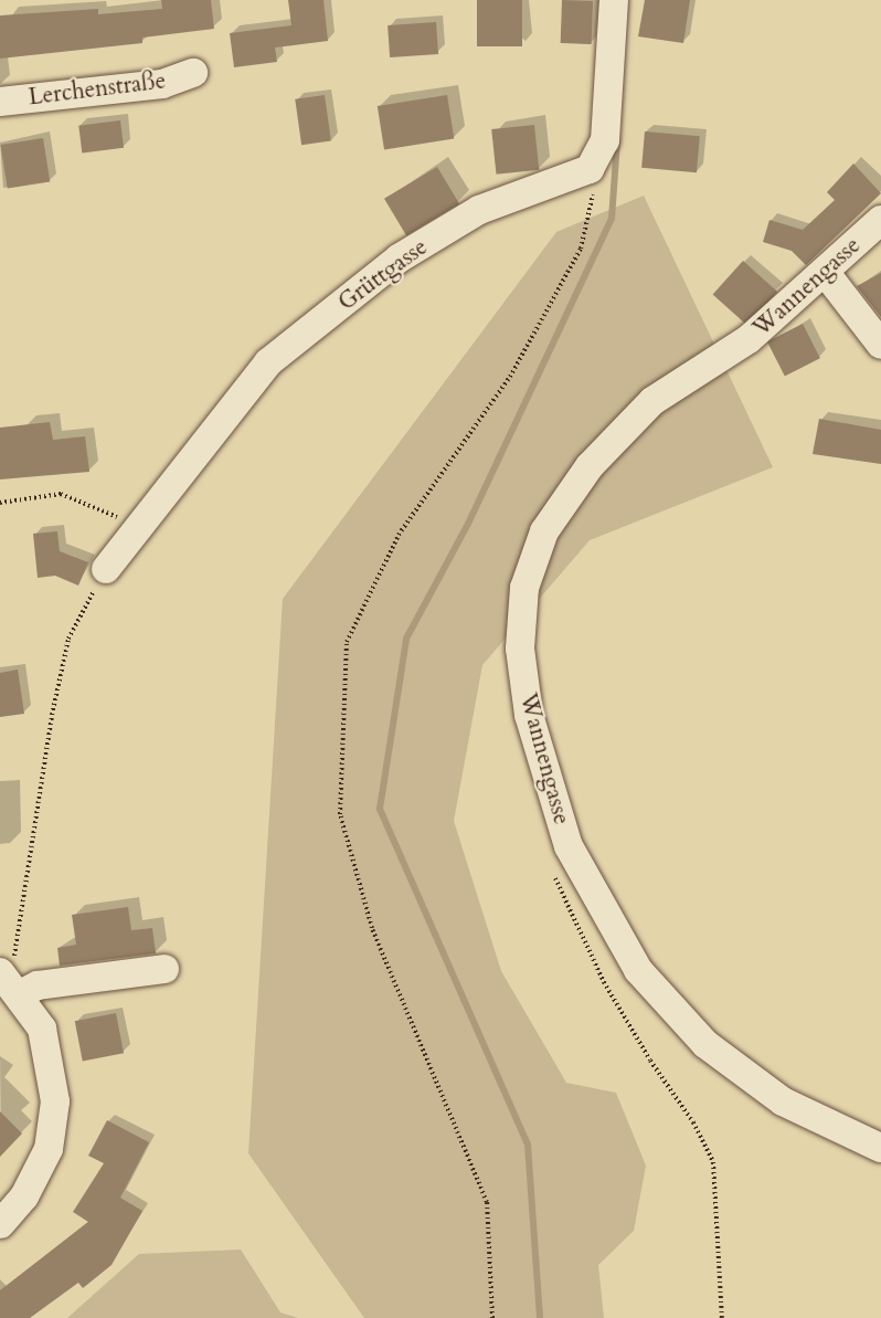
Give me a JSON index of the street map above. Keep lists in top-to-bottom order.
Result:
{
  "streets": {
    "street": ["Lerchenstraße", "Grüttgasse", "Wannengasse"]
  }
}
